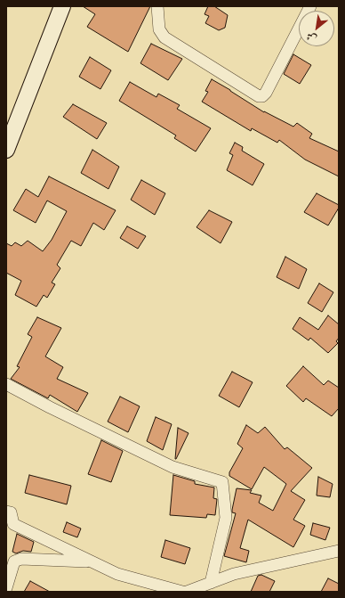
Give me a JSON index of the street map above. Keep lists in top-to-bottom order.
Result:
{
  "north": "bottom left"
}
